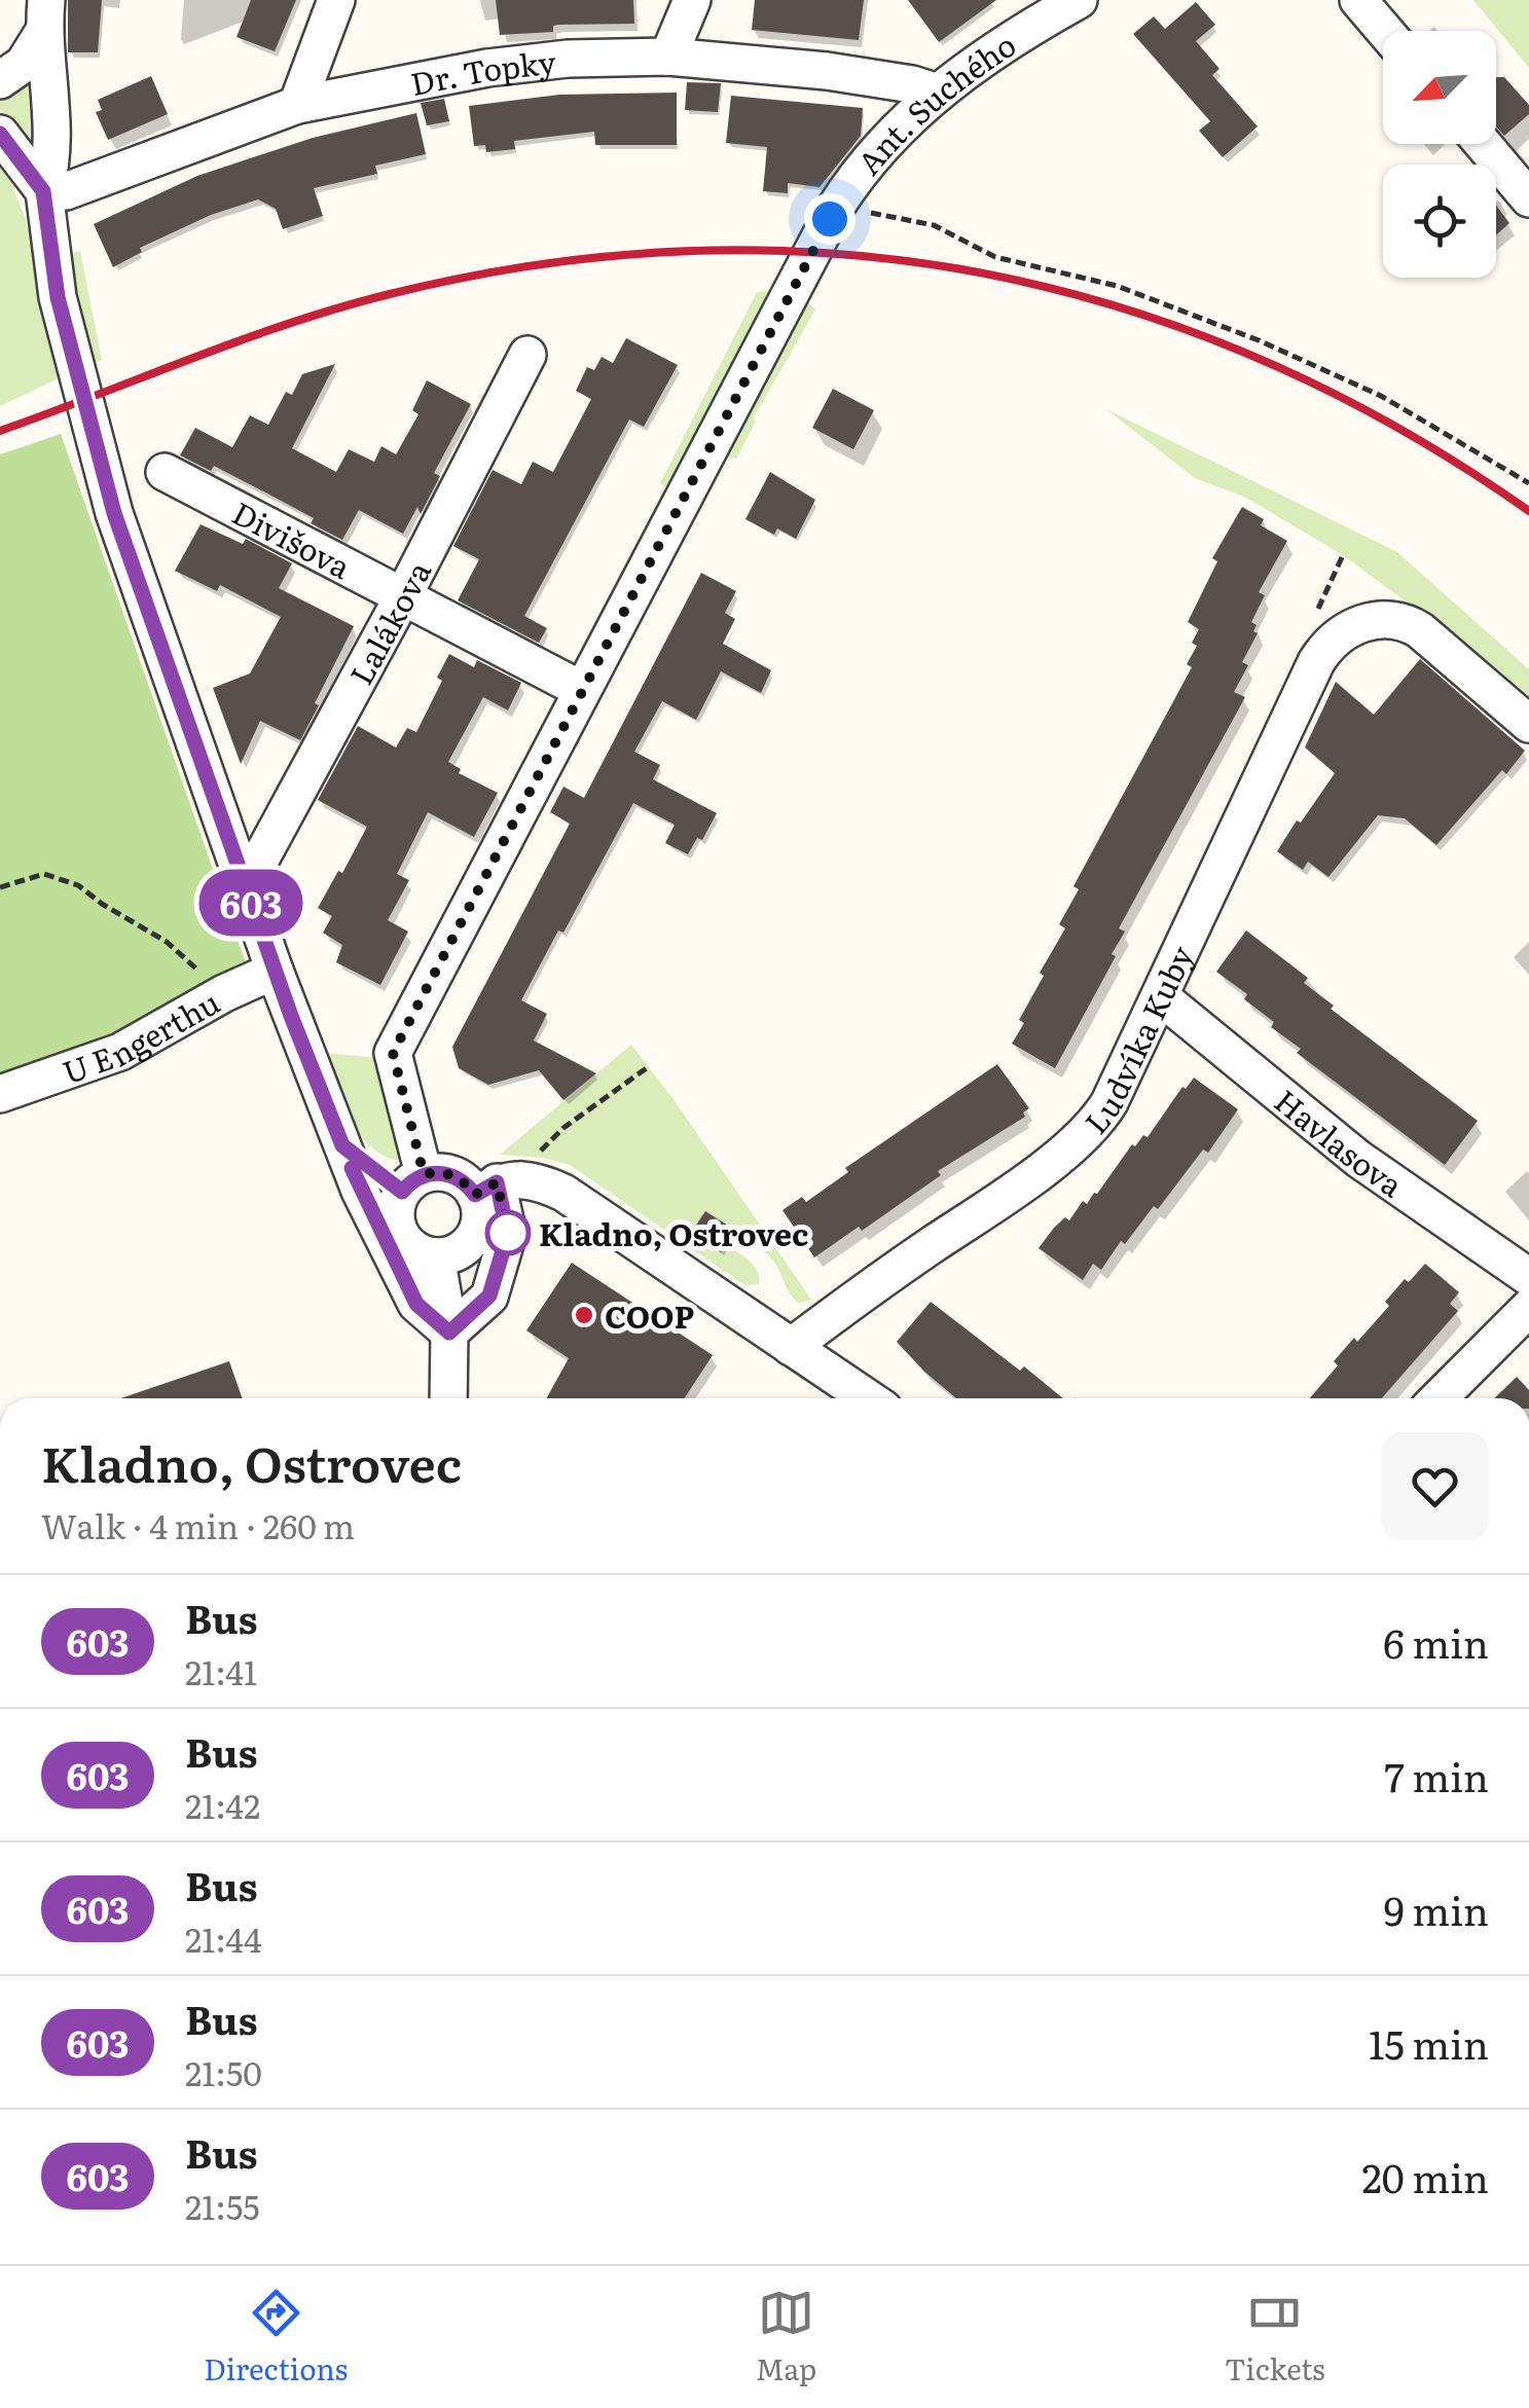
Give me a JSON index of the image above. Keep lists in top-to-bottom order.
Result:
{
  "streets": {
    "street": [
      "Dr. Topky",
      "Ant. Suchého",
      "Divišova",
      "Lalákova",
      "U Engerthu",
      "Ludvíka Kuby",
      "Havlasova"
    ]
  },
  "crossings": [
    ["Dr. Topky", "Ant. Suchého"],
    ["Ant. Suchého", "Divišova"],
    ["Divišova", "Lalákova"],
    ["Ludvíka Kuby", "Havlasova"]
  ],
  "places": ["Kladno, Ostrovec", "COOP"],
  "lines": ["bus line 603"],
  "north": "bottom left",
  "page": {
    "on_map": "603",
    "heading": ["Kladno, Ostrovec", "Walk · 4 min · 260 m"],
    "list": [
      {
        "mark": "603",
        "name": "Bus",
        "note": "21:41",
        "value": "6 min"
      },
      {
        "mark": "603",
        "name": "Bus",
        "note": "21:42",
        "value": "7 min"
      },
      {
        "mark": "603",
        "name": "Bus",
        "note": "21:44",
        "value": "9 min"
      },
      {
        "mark": "603",
        "name": "Bus",
        "note": "21:50",
        "value": "15 min"
      },
      {
        "mark": "603",
        "name": "Bus",
        "note": "21:55",
        "value": "20 min"
      }
    ],
    "tabs": ["Directions", "Map", "Tickets"]
  }
}
